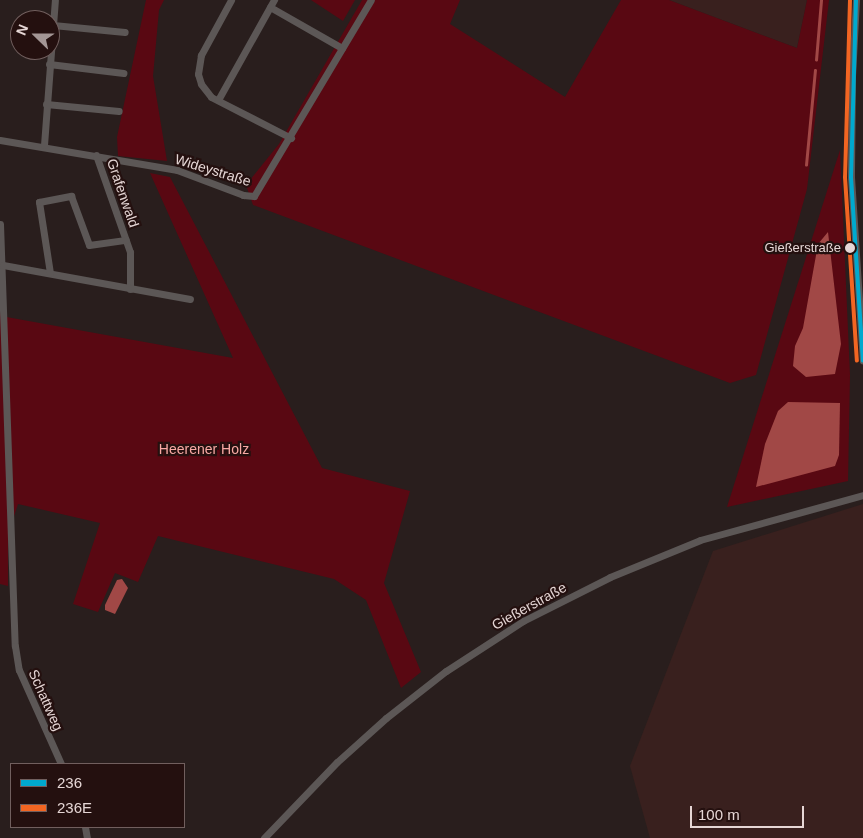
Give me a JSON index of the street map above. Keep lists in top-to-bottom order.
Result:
{
  "streets": {
    "street": [
      "Wideystraße",
      "Grafenwald",
      "Gießerstraße",
      "Schattweg"
    ]
  },
  "crossings": [
    ["Wideystraße", "Grafenwald"]
  ],
  "parks": ["Heerener Holz"],
  "places": ["Gießerstraße"],
  "lines": ["transit line 236", "transit line 236E"],
  "legend": ["236", "236E"],
  "scale_bar": "100 m",
  "north": "left"
}
